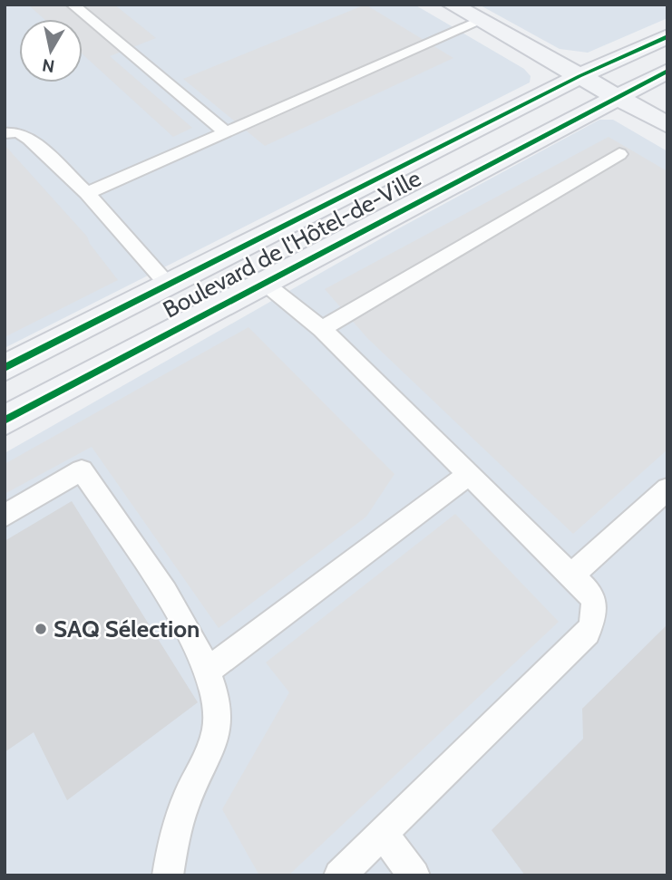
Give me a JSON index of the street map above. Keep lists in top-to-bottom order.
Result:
{
  "streets": {
    "main road": ["Boulevard de l'Hôtel-de-Ville"]
  },
  "places": ["SAQ Sélection"],
  "north": "bottom"
}
